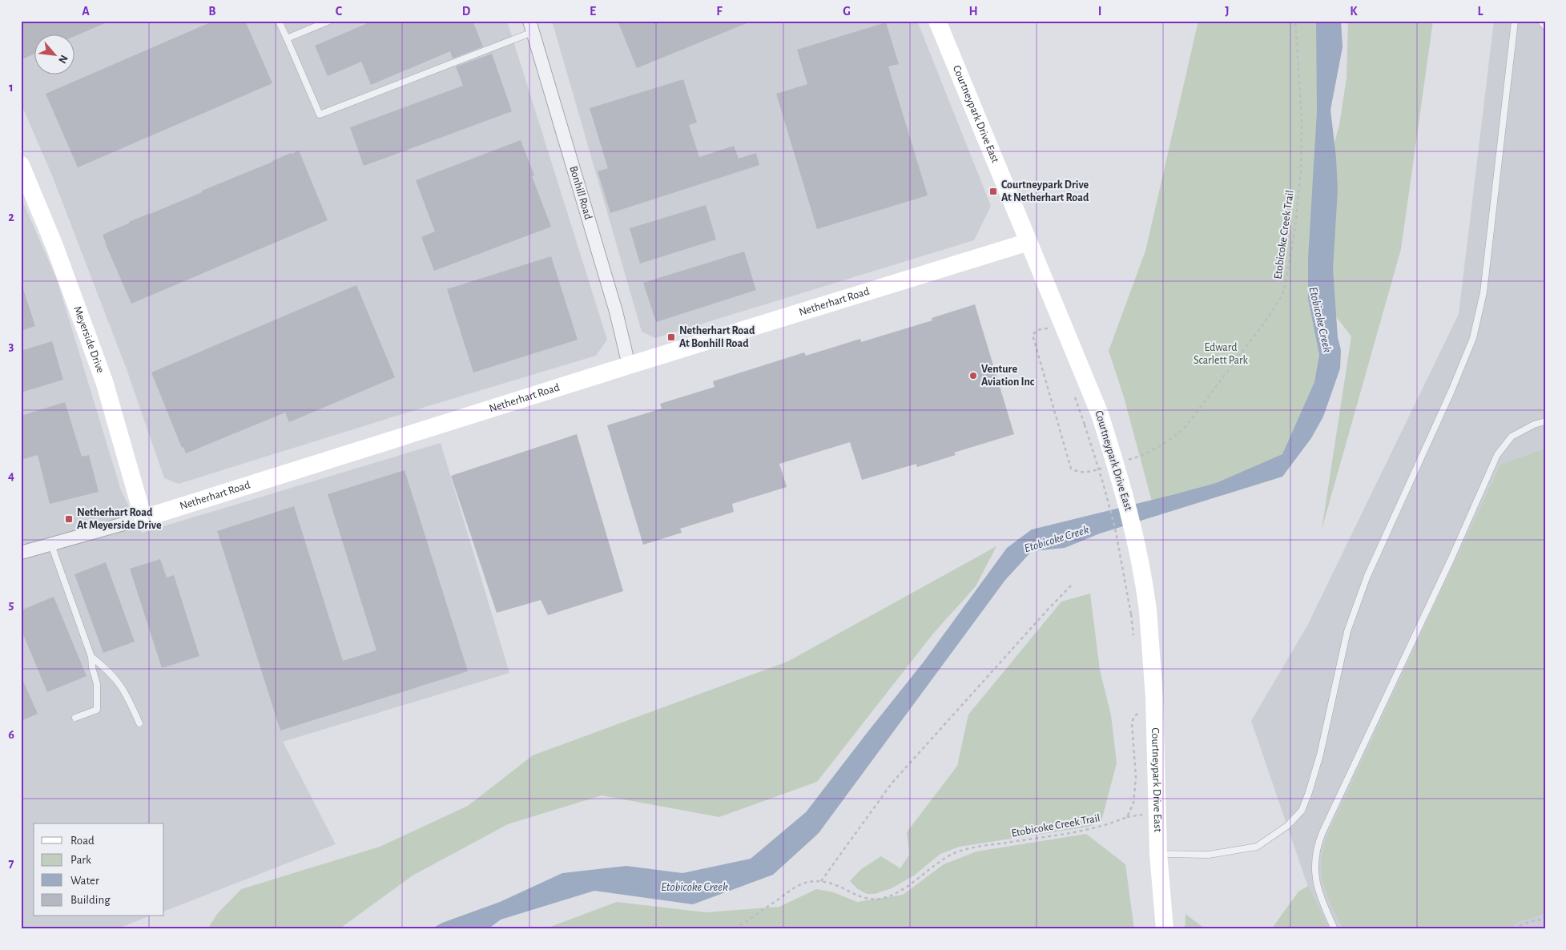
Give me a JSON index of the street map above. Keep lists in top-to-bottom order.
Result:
{
  "streets": {
    "street": [
      "Courtneypark Drive East",
      "Bonhill Road",
      "Netherhart Road",
      "Meyerside Drive"
    ],
    "path": ["Etobicoke Creek Trail"]
  },
  "crossings": [
    ["Courtneypark Drive East", "Netherhart Road"],
    ["Bonhill Road", "Netherhart Road"],
    ["Netherhart Road", "Meyerside Drive"]
  ],
  "water": ["Etobicoke Creek"],
  "parks": ["Edward Scarlett Park"],
  "places": {
    "transit": ["Courtneypark Drive At Netherhart Road", "Netherhart Road At Bonhill Road", "Netherhart Road At Meyerside Drive"],
    "other": ["Venture Aviation Inc"]
  },
  "legend": [
    "Road",
    "Park",
    "Water",
    "Building"
  ],
  "north": "bottom right",
  "grid": {
    "columns": [
      "A",
      "B",
      "C",
      "D",
      "E",
      "F",
      "G",
      "H",
      "I",
      "J",
      "K",
      "L"
    ],
    "rows": [
      "1",
      "2",
      "3",
      "4",
      "5",
      "6",
      "7"
    ]
  }
}
